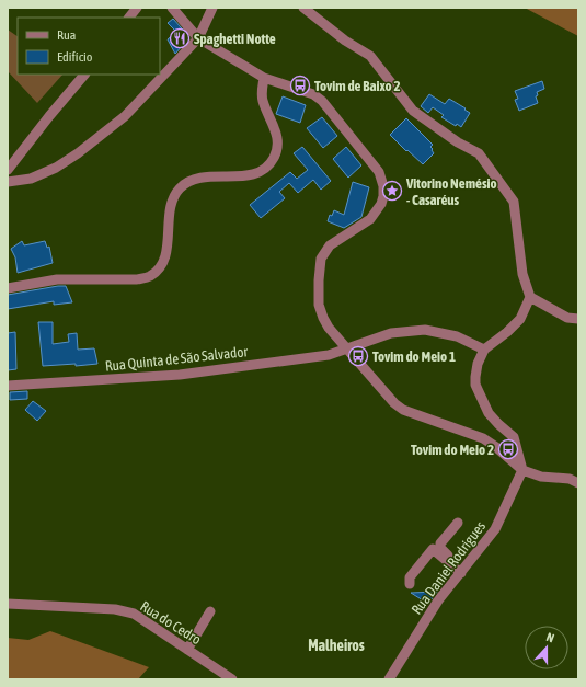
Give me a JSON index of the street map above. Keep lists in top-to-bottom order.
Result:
{
  "streets": {
    "street": ["Rua Quinta de São Salvador", "Rua Daniel Rodrigues", "Rua do Cedro"]
  },
  "districts": ["Malheiros"],
  "places": {
    "restaurant": ["Spaghetti Notte"],
    "bus stop": ["Tovim de Baixo 2", "Tovim do Meio 1", "Tovim do Meio 2"],
    "place": ["Vitorino Nemésio - Casaréus"]
  },
  "legend": ["Rua", "Edifício"],
  "north": "top"
}
